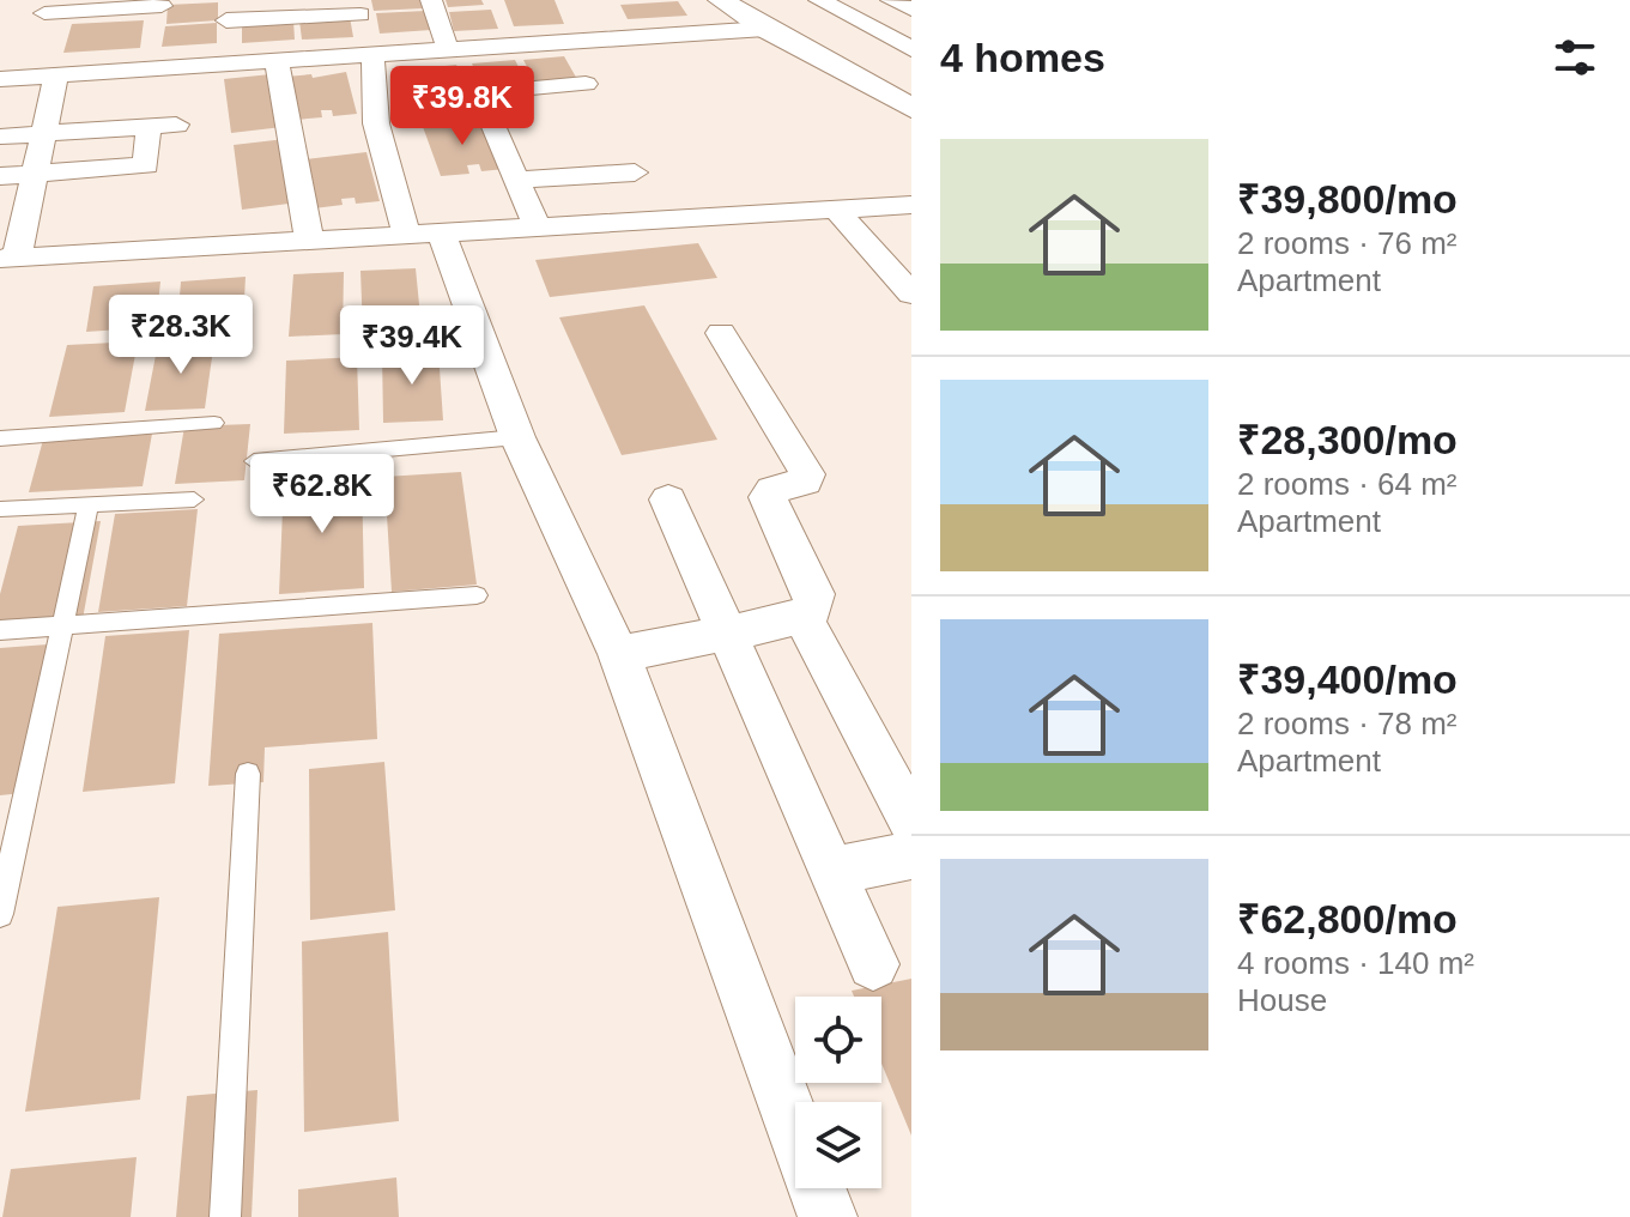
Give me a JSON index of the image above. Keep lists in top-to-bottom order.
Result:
{
  "page": {
    "heading": "4 homes",
    "price": [
      "₹39.8K",
      "₹28.3K",
      "₹39.4K",
      "₹62.8K"
    ],
    "list": [
      {
        "name": "₹39,800/mo",
        "note": "2 rooms · 76 m² · Apartment"
      },
      {
        "name": "₹28,300/mo",
        "note": "2 rooms · 64 m² · Apartment"
      },
      {
        "name": "₹39,400/mo",
        "note": "2 rooms · 78 m² · Apartment"
      },
      {
        "name": "₹62,800/mo",
        "note": "4 rooms · 140 m² · House"
      }
    ]
  }
}
